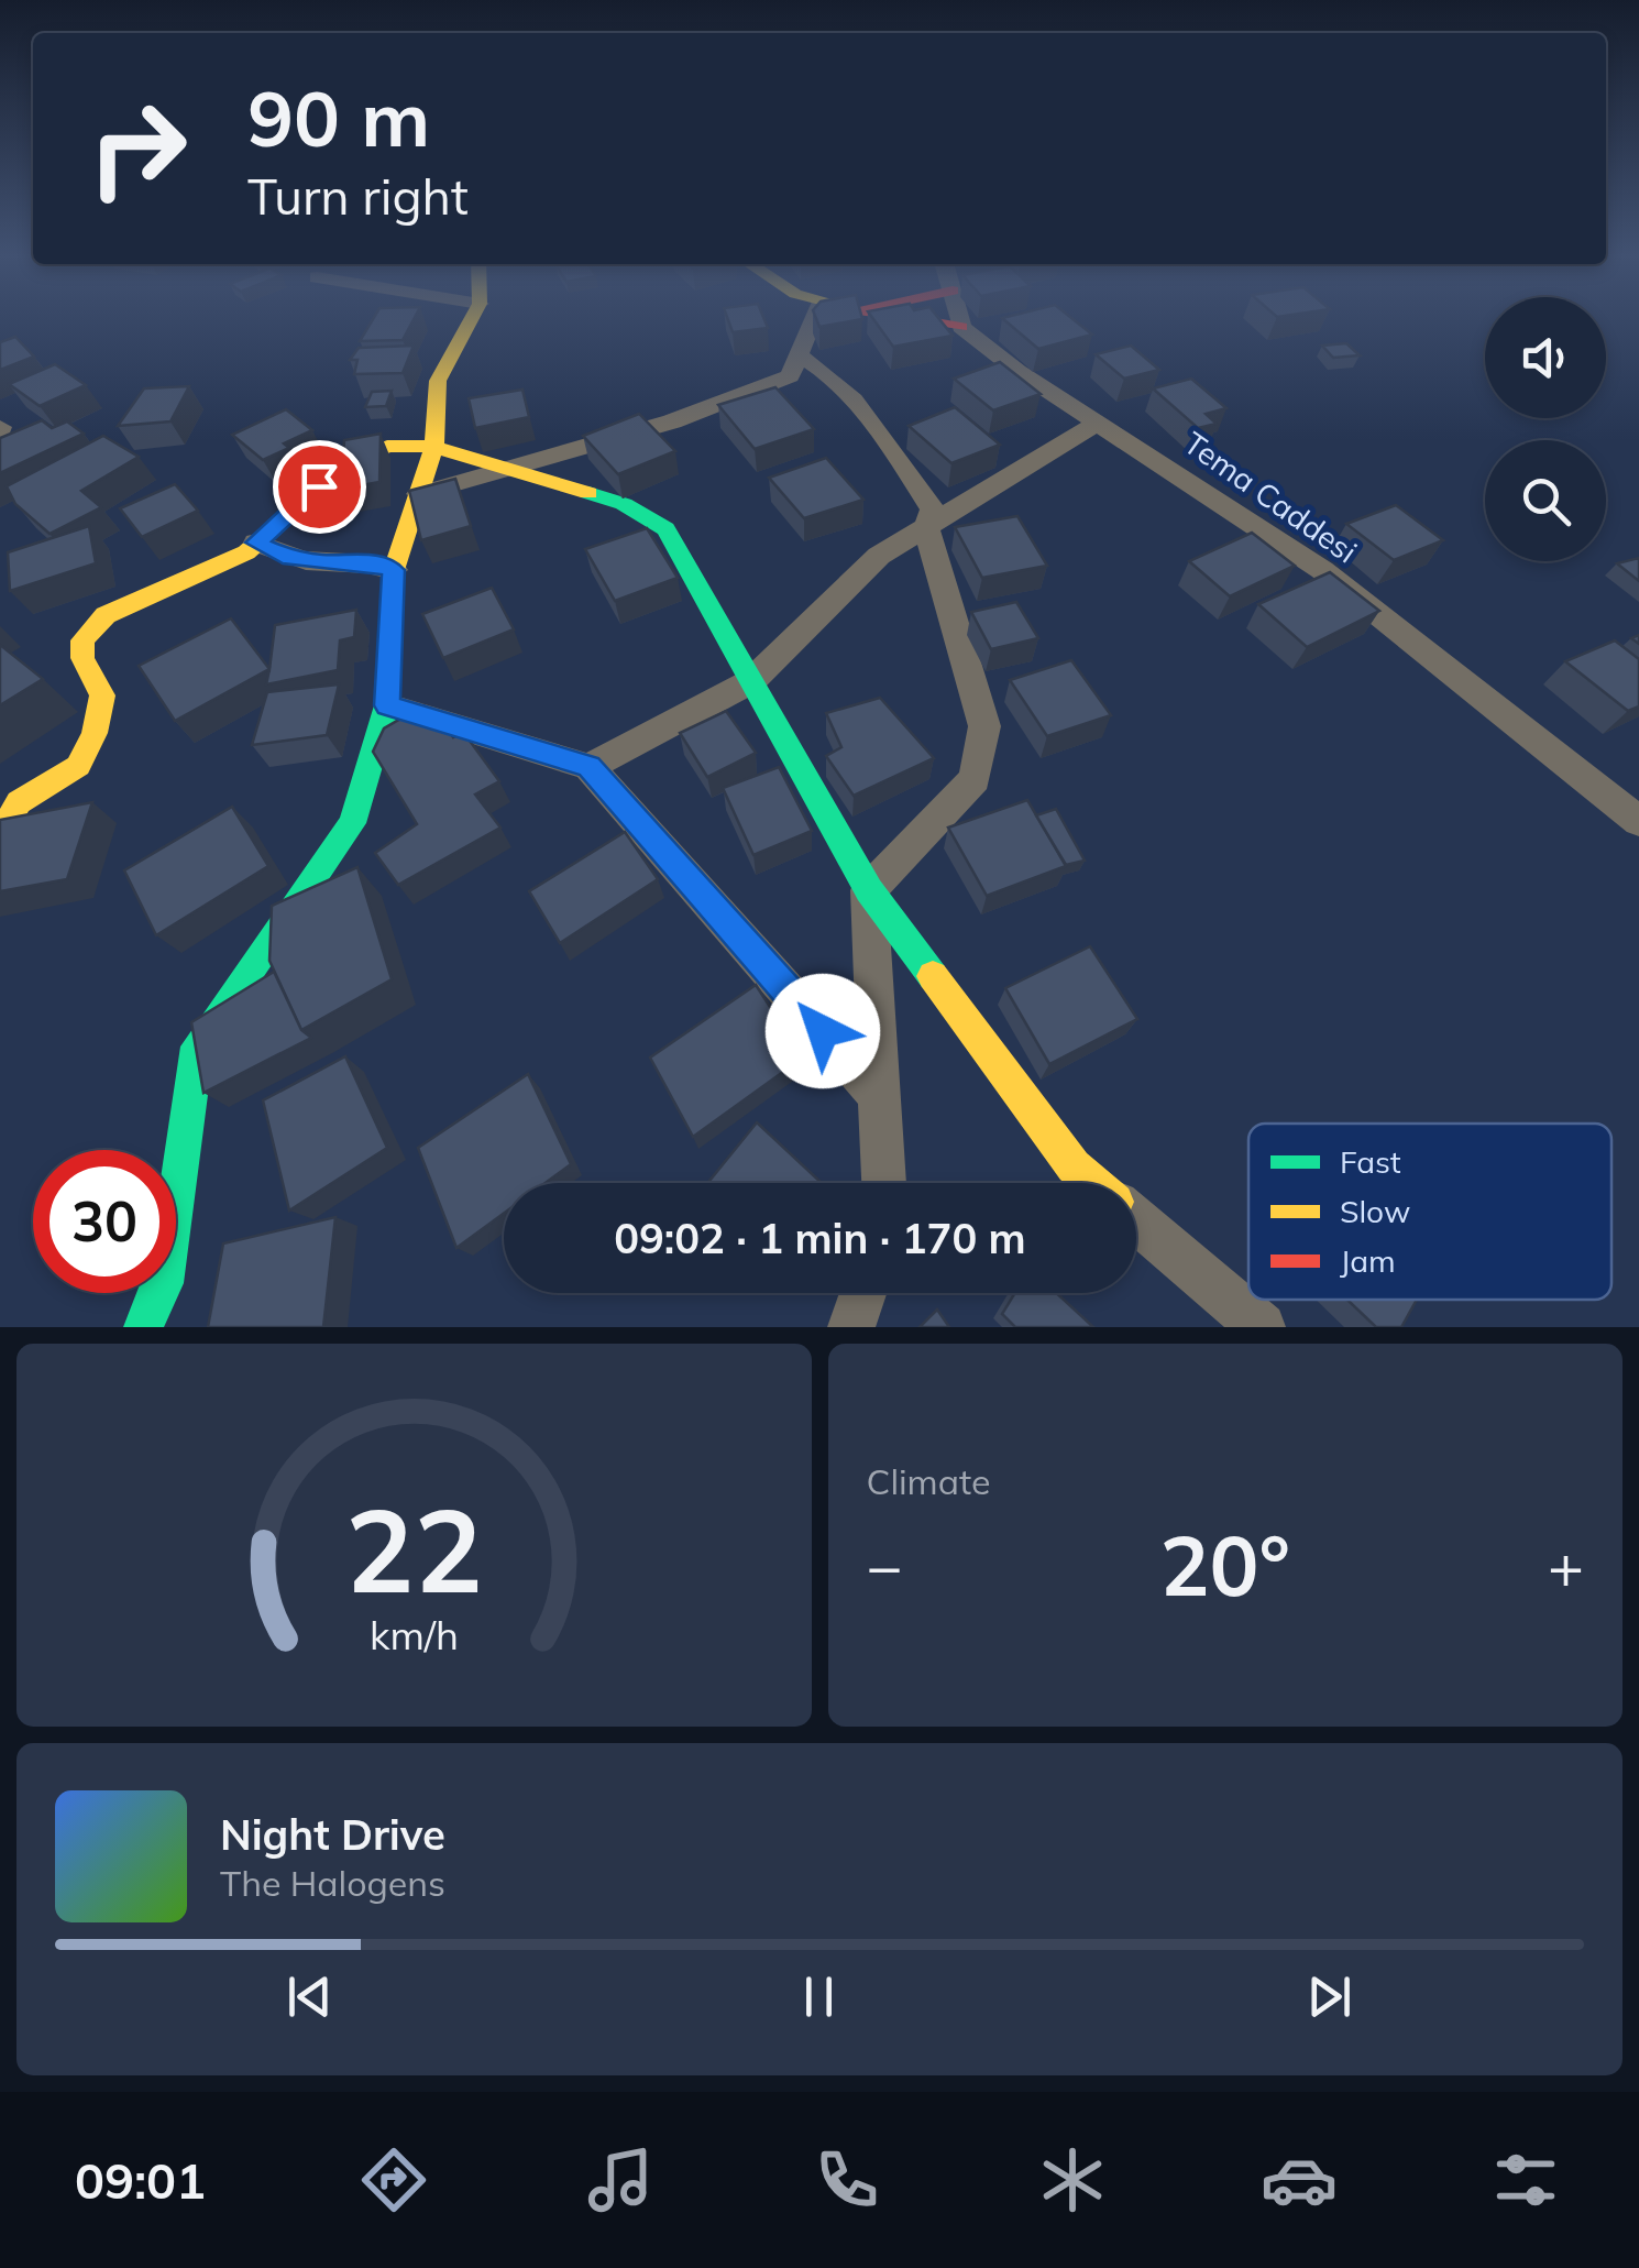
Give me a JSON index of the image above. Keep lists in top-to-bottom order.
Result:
{
  "streets": {
    "street": ["Tema Caddesi"]
  },
  "legend": ["Fast", "Slow", "Jam"],
  "page": {
    "turn": ["90 m", "Turn right"],
    "limit": "30",
    "trip": "09:02 · 1 min · 170 m",
    "tile": "Climate",
    "heat": ["−", "20°", "+"],
    "song": ["Night Drive", "The Halogens"],
    "tabs": "09:01",
    "gauge": ["22", "km/h"]
  }
}
